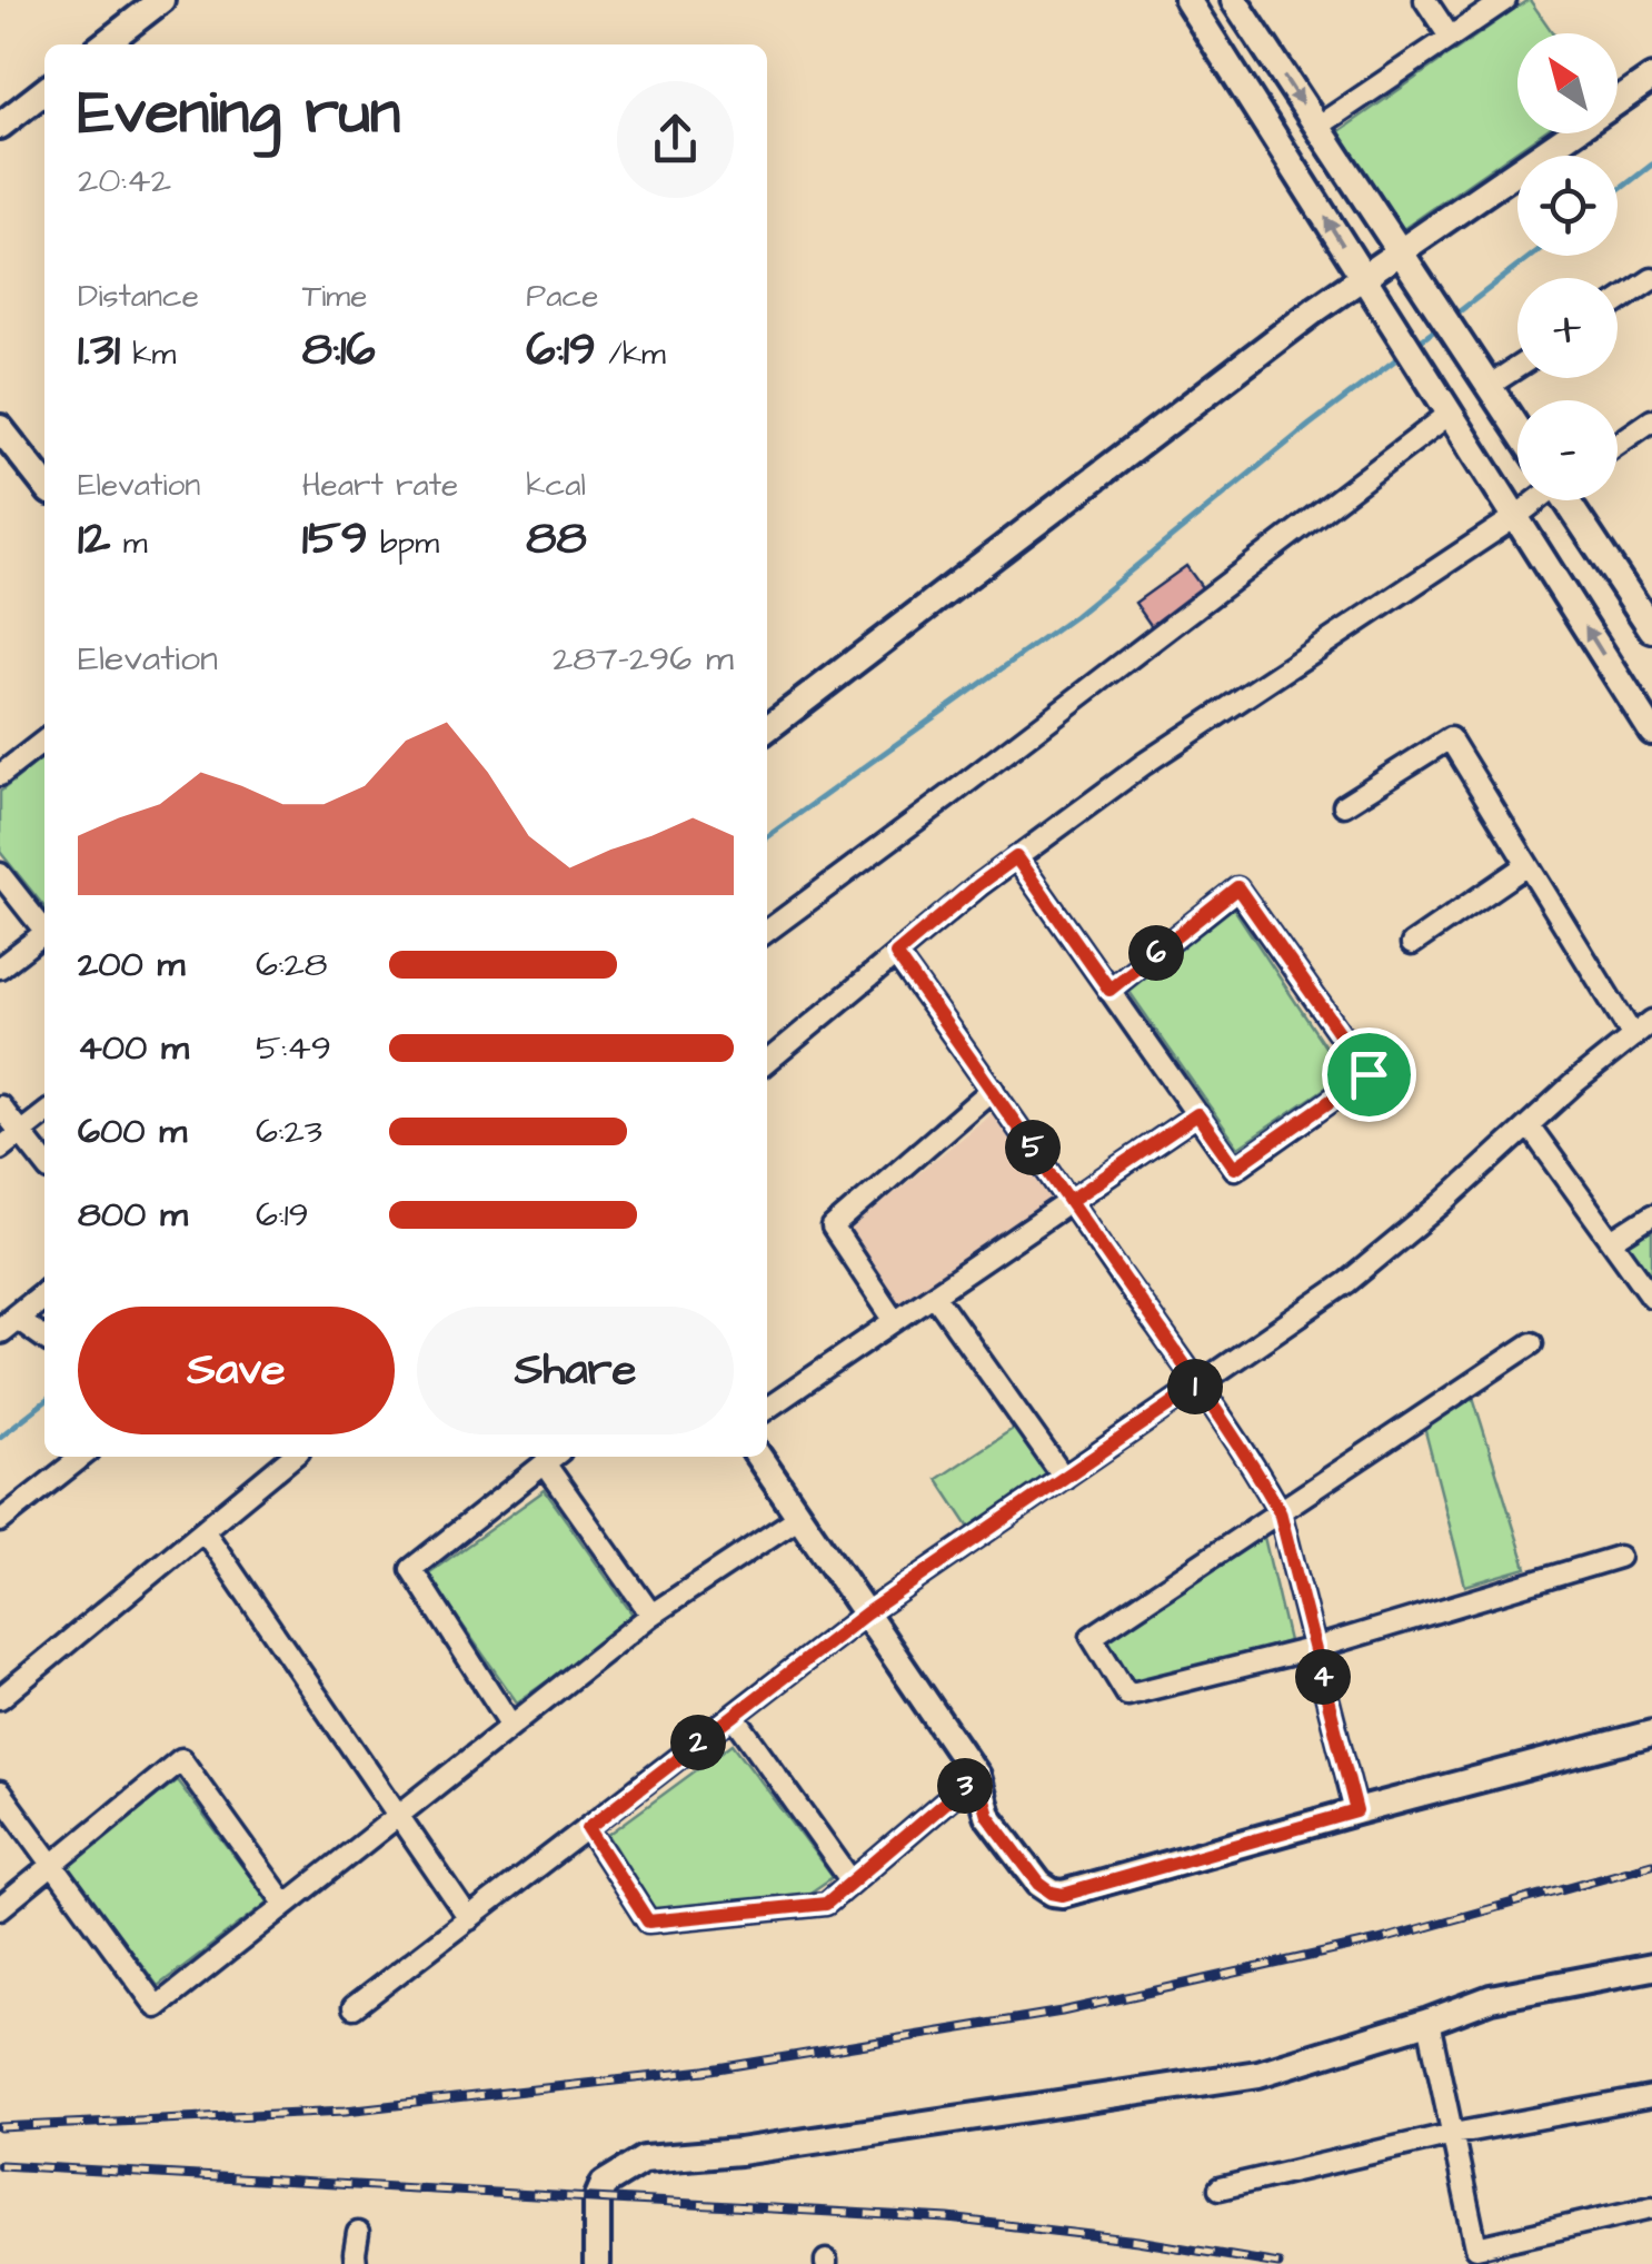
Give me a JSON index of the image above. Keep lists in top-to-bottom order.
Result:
{
  "north": "top left",
  "page": {
    "map_buttons": ["+", "−"],
    "heading": ["Evening run", "20:42"],
    "stats": [
      ["Distance", "1.31 km"],
      ["Time", "8:16"],
      ["Pace", "6:19 /km"],
      ["Elevation", "12 m"],
      ["Heart rate", "159 bpm"],
      ["kcal", "88"]
    ],
    "chart": ["Elevation", "287–296 m"],
    "list": [
      {
        "name": "200 m",
        "note": "6:28"
      },
      {
        "name": "400 m",
        "note": "5:49"
      },
      {
        "name": "600 m",
        "note": "6:23"
      },
      {
        "name": "800 m",
        "note": "6:19"
      }
    ],
    "pins": [
      "6",
      "5",
      "1",
      "4",
      "2",
      "3"
    ],
    "buttons": ["Save", "Share"]
  }
}
